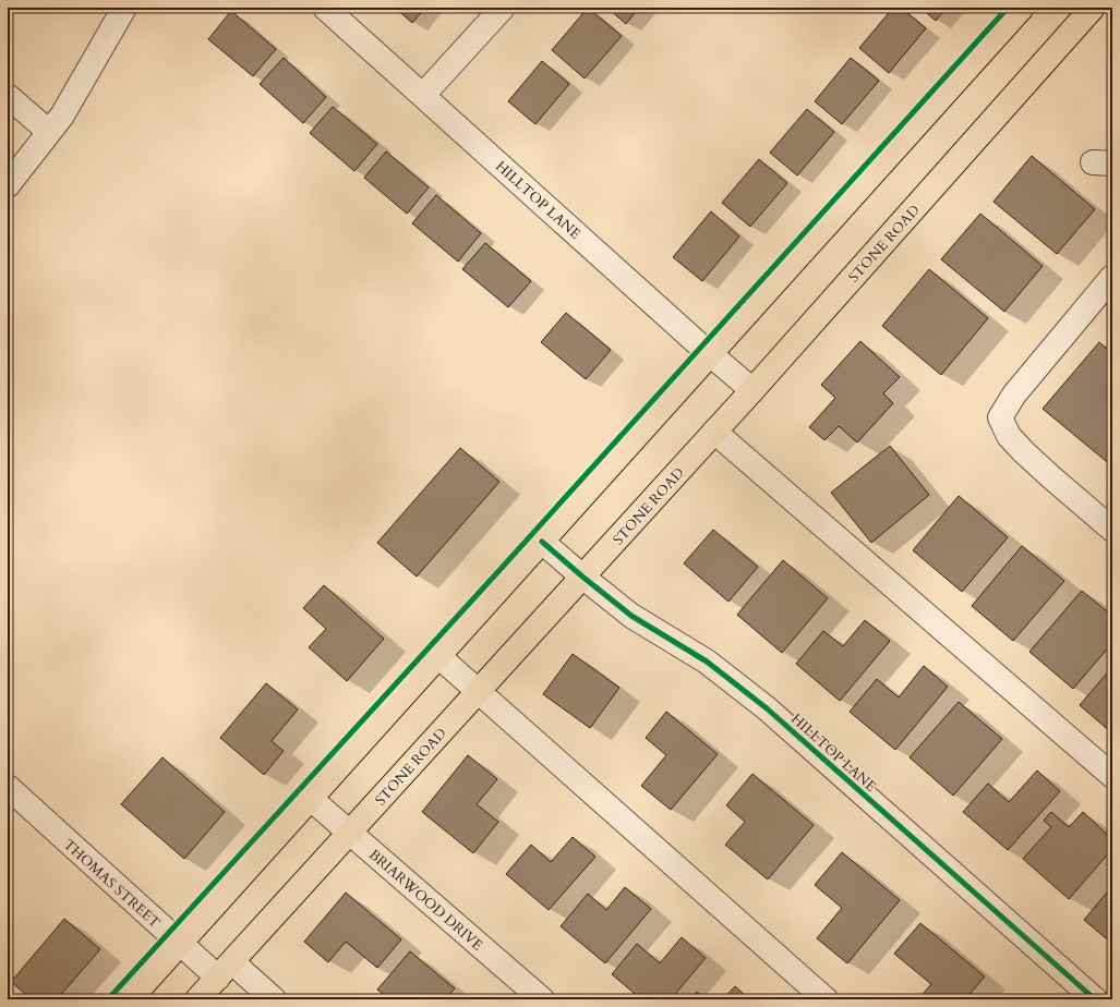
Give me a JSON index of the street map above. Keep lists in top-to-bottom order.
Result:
{
  "streets": {
    "main road": ["STONE ROAD"],
    "street": ["HILLTOP LANE", "THOMAS STREET", "BRIARWOOD DRIVE"]
  },
  "crossings": [
    ["HILLTOP LANE", "STONE ROAD"],
    ["STONE ROAD", "THOMAS STREET"],
    ["STONE ROAD", "BRIARWOOD DRIVE"]
  ]
}
